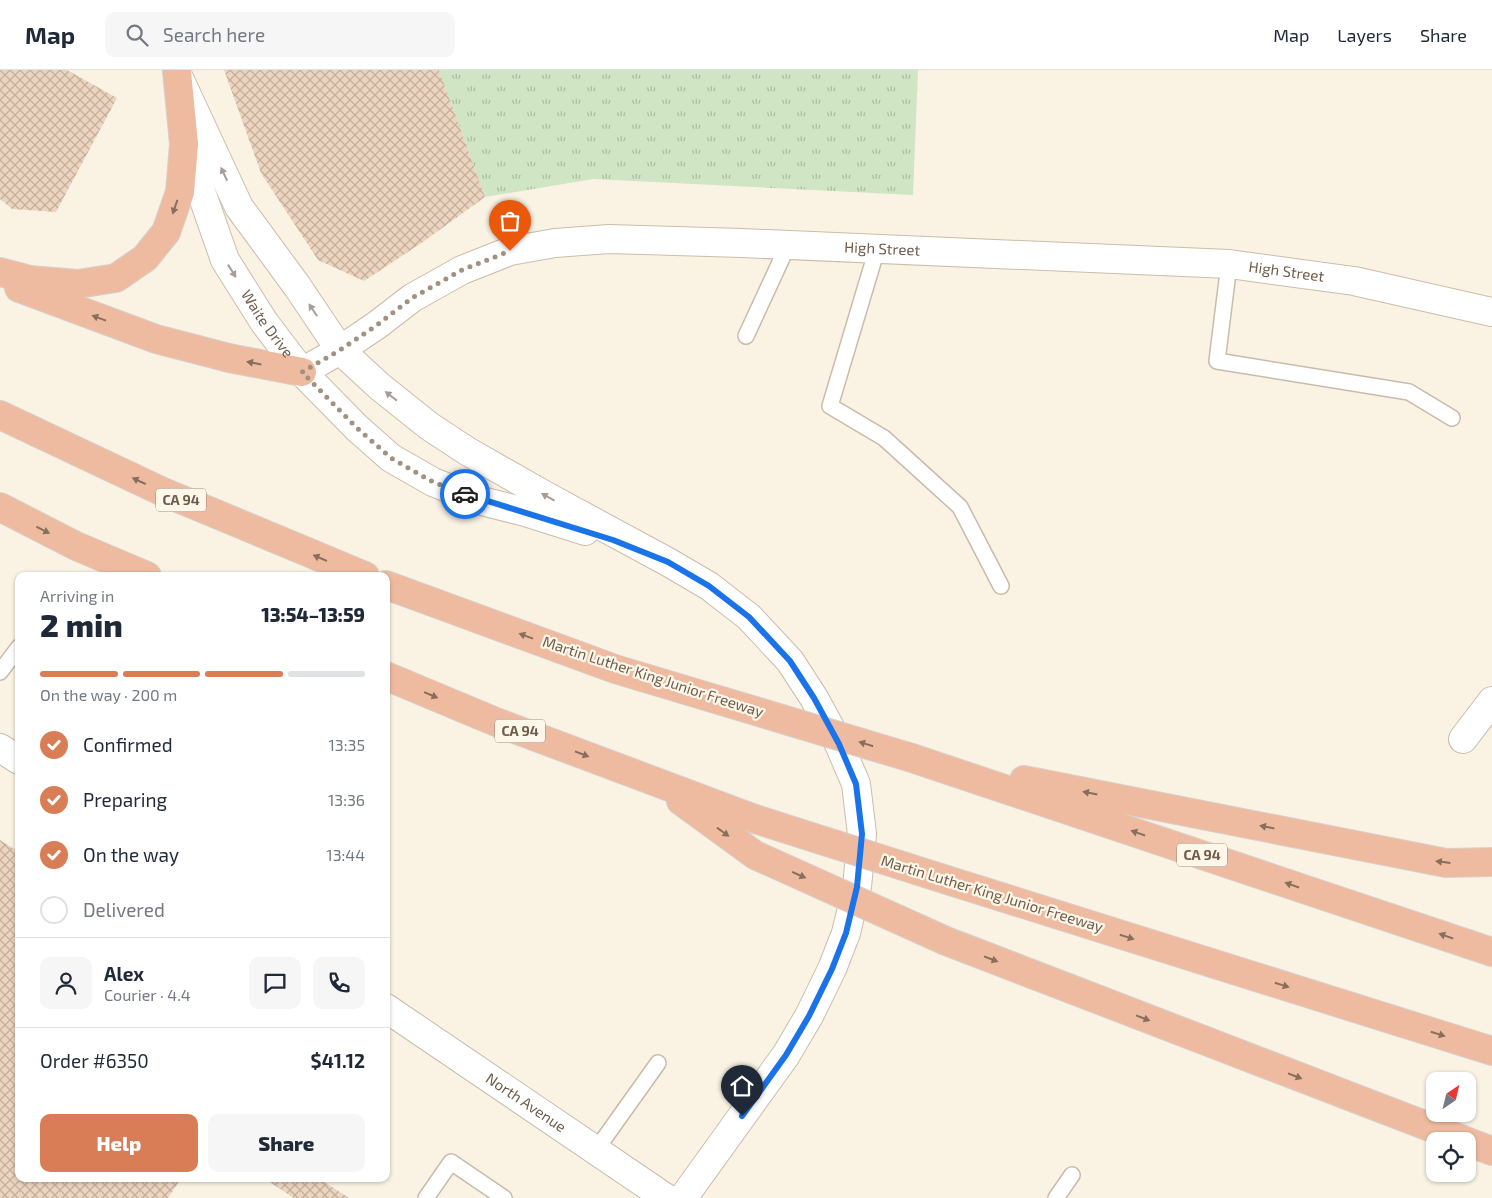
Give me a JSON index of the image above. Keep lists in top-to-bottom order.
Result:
{
  "streets": {
    "highway": ["CA 94", "Martin Luther King Junior Freeway"],
    "main road": ["High Street", "Waite Drive", "North Avenue"]
  },
  "crossings": [
    ["High Street", "Waite Drive"]
  ],
  "north": "top right",
  "page": {
    "header": "Map",
    "search": "Search here",
    "nav": ["Map", "Layers", "Share"],
    "heading": ["2 min", "Arriving in", "13:54–13:59"],
    "panel": [
      "Alex",
      "Courier · 4.4",
      "Order #6350",
      "$41.12"
    ],
    "bar": "On the way · 200 m",
    "list": [
      ["Confirmed", "13:35"],
      ["Preparing", "13:36"],
      ["On the way", "13:44"],
      "Delivered"
    ],
    "buttons": ["Help", "Share"]
  }
}
